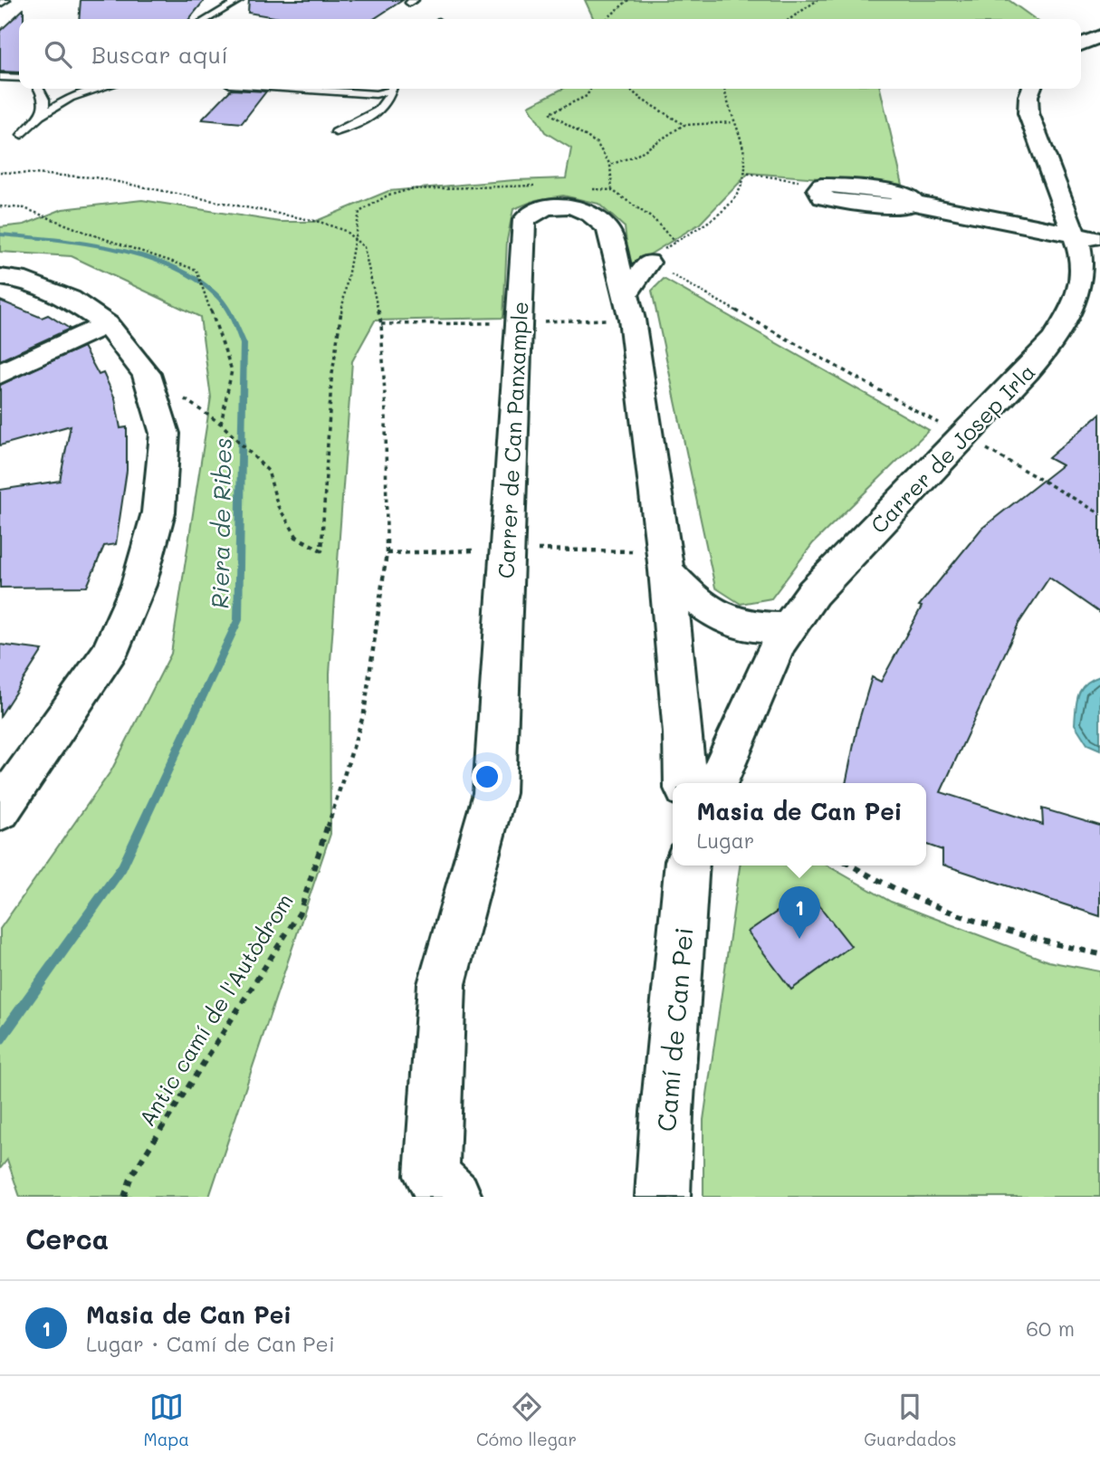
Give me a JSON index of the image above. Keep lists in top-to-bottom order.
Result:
{
  "streets": {
    "street": ["Carrer de Can Panxample", "Carrer de Josep Irla", "Camí de Can Pei"],
    "path": ["Antic camí de l'Autòdrom"]
  },
  "water": ["Riera de Ribes"],
  "page": {
    "search": "Buscar aquí",
    "popup": ["Masia de Can Pei", "Lugar"],
    "pins": "1",
    "heading": "Cerca",
    "list": [
      {
        "mark": "1",
        "name": "Masia de Can Pei",
        "note": "Lugar · Camí de Can Pei",
        "value": "60 m"
      }
    ],
    "nav": ["Mapa", "Cómo llegar", "Guardados"]
  }
}
